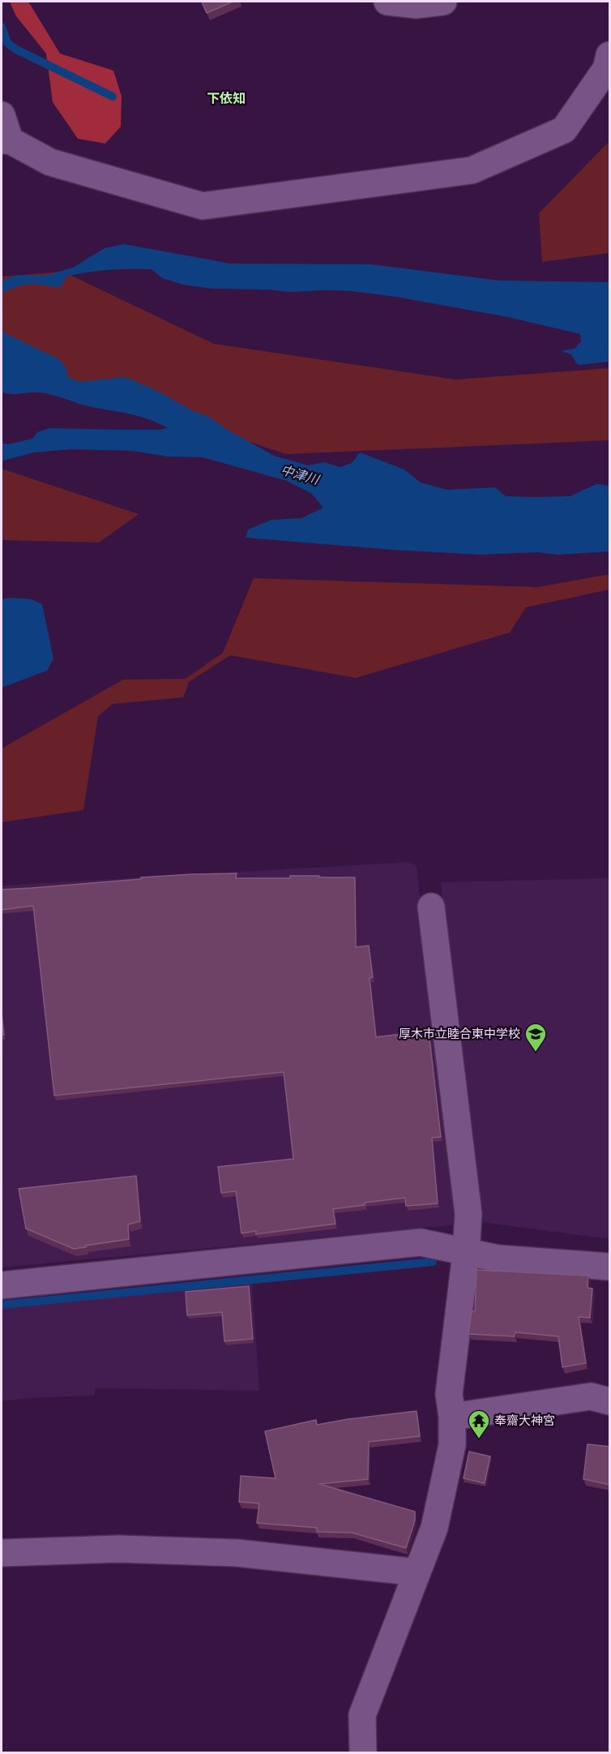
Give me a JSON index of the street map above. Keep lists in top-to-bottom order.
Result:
{
  "districts": ["下依知"],
  "water": ["中津川"],
  "places": {
    "school or university": ["厚木市立睦合東中学校"],
    "temple": ["奉齋大神宮"]
  }
}
